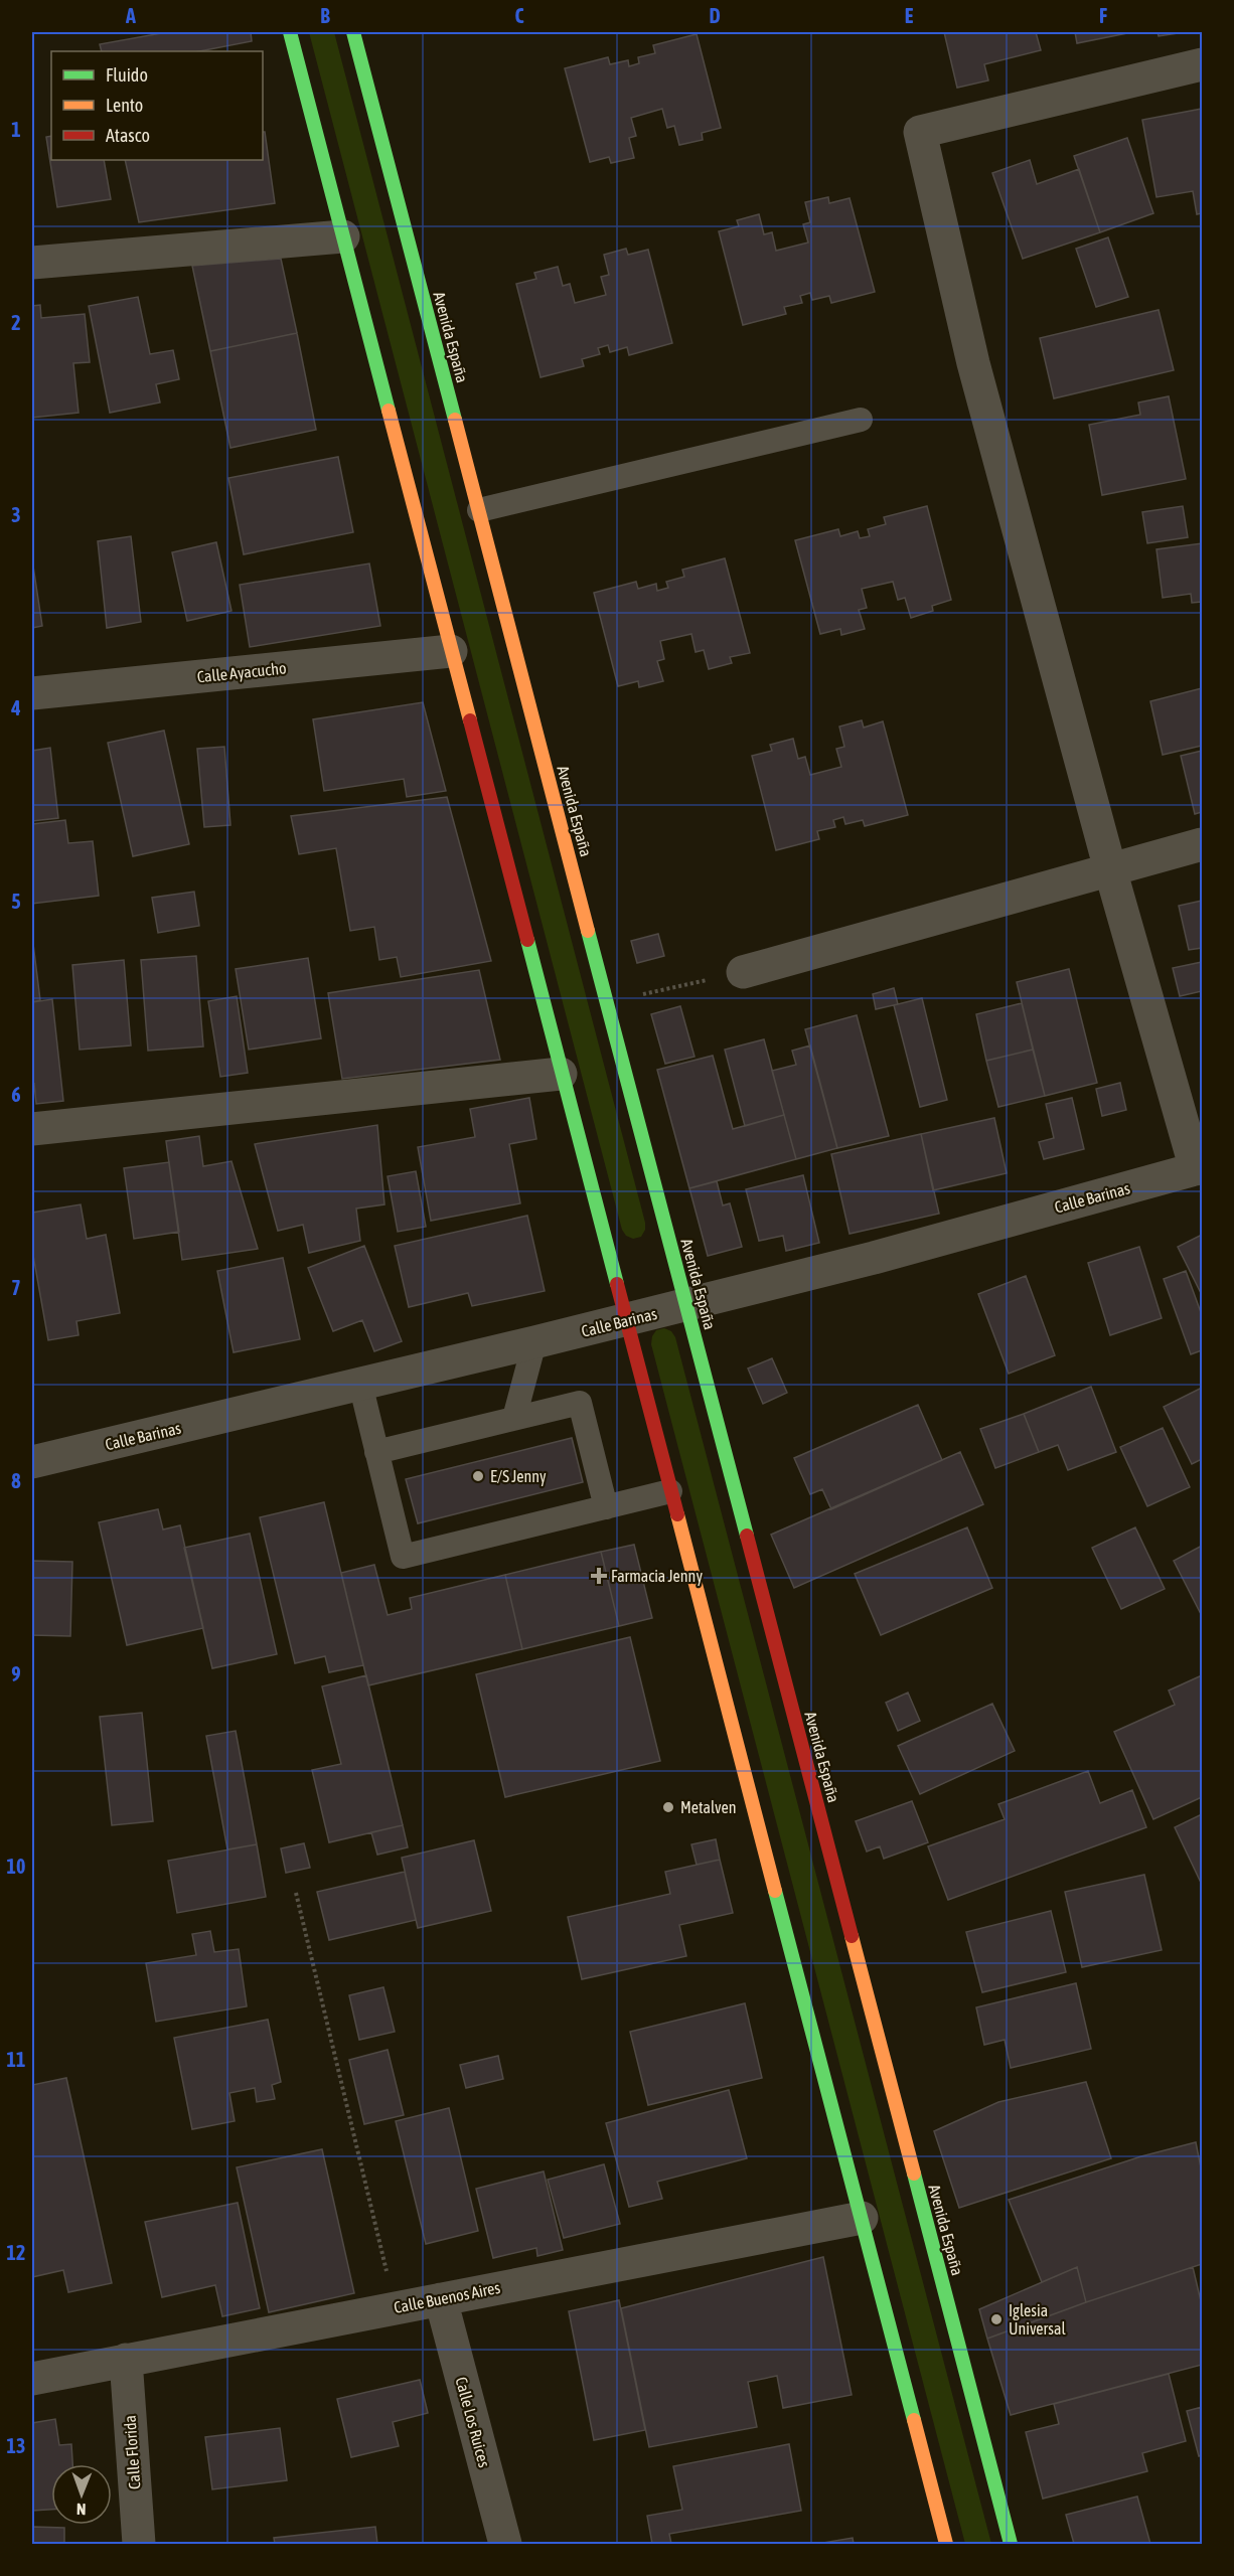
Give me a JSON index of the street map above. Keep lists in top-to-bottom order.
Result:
{
  "streets": {
    "main road": ["Avenida España"],
    "street": [
      "Calle Ayacucho",
      "Calle Barinas",
      "Calle Buenos Aires",
      "Calle Los Ruices",
      "Calle Florida"
    ]
  },
  "crossings": [
    ["Avenida España", "Calle Barinas"],
    ["Calle Buenos Aires", "Calle Los Ruices"],
    ["Calle Buenos Aires", "Calle Florida"]
  ],
  "places": {
    "other": ["E/S Jenny", "Metalven", "Iglesia Universal"],
    "health": ["Farmacia Jenny"]
  },
  "legend": ["Fluido", "Lento", "Atasco"],
  "north": "bottom",
  "grid": {
    "columns": [
      "A",
      "B",
      "C",
      "D",
      "E",
      "F"
    ],
    "rows": [
      "1",
      "2",
      "3",
      "4",
      "5",
      "6",
      "7",
      "8",
      "9",
      "10",
      "11",
      "12",
      "13"
    ]
  }
}
